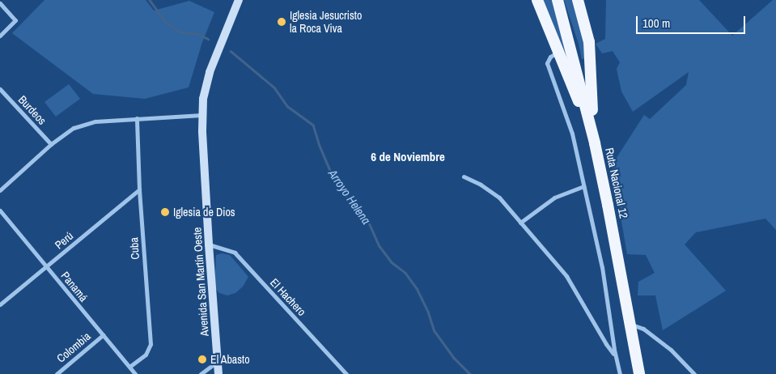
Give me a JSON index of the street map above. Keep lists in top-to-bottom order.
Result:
{
  "streets": {
    "highway": ["Ruta Nacional 12"],
    "main road": ["Avenida San Martín Oeste"],
    "street": [
      "Burdeos",
      "Perú",
      "Cuba",
      "Panamá",
      "El Hachero",
      "Colombia"
    ]
  },
  "crossings": [
    ["Perú", "Cuba"],
    ["Perú", "Panamá"],
    ["Cuba", "Panamá"],
    ["Avenida San Martín Oeste", "El Hachero"],
    ["Panamá", "Colombia"]
  ],
  "districts": ["6 de Noviembre"],
  "water": ["Arroyo Helena"],
  "places": ["Iglesia Jesucristo la Roca Viva", "Iglesia de Dios", "El Abasto"],
  "scale_bar": "100 m"
}
